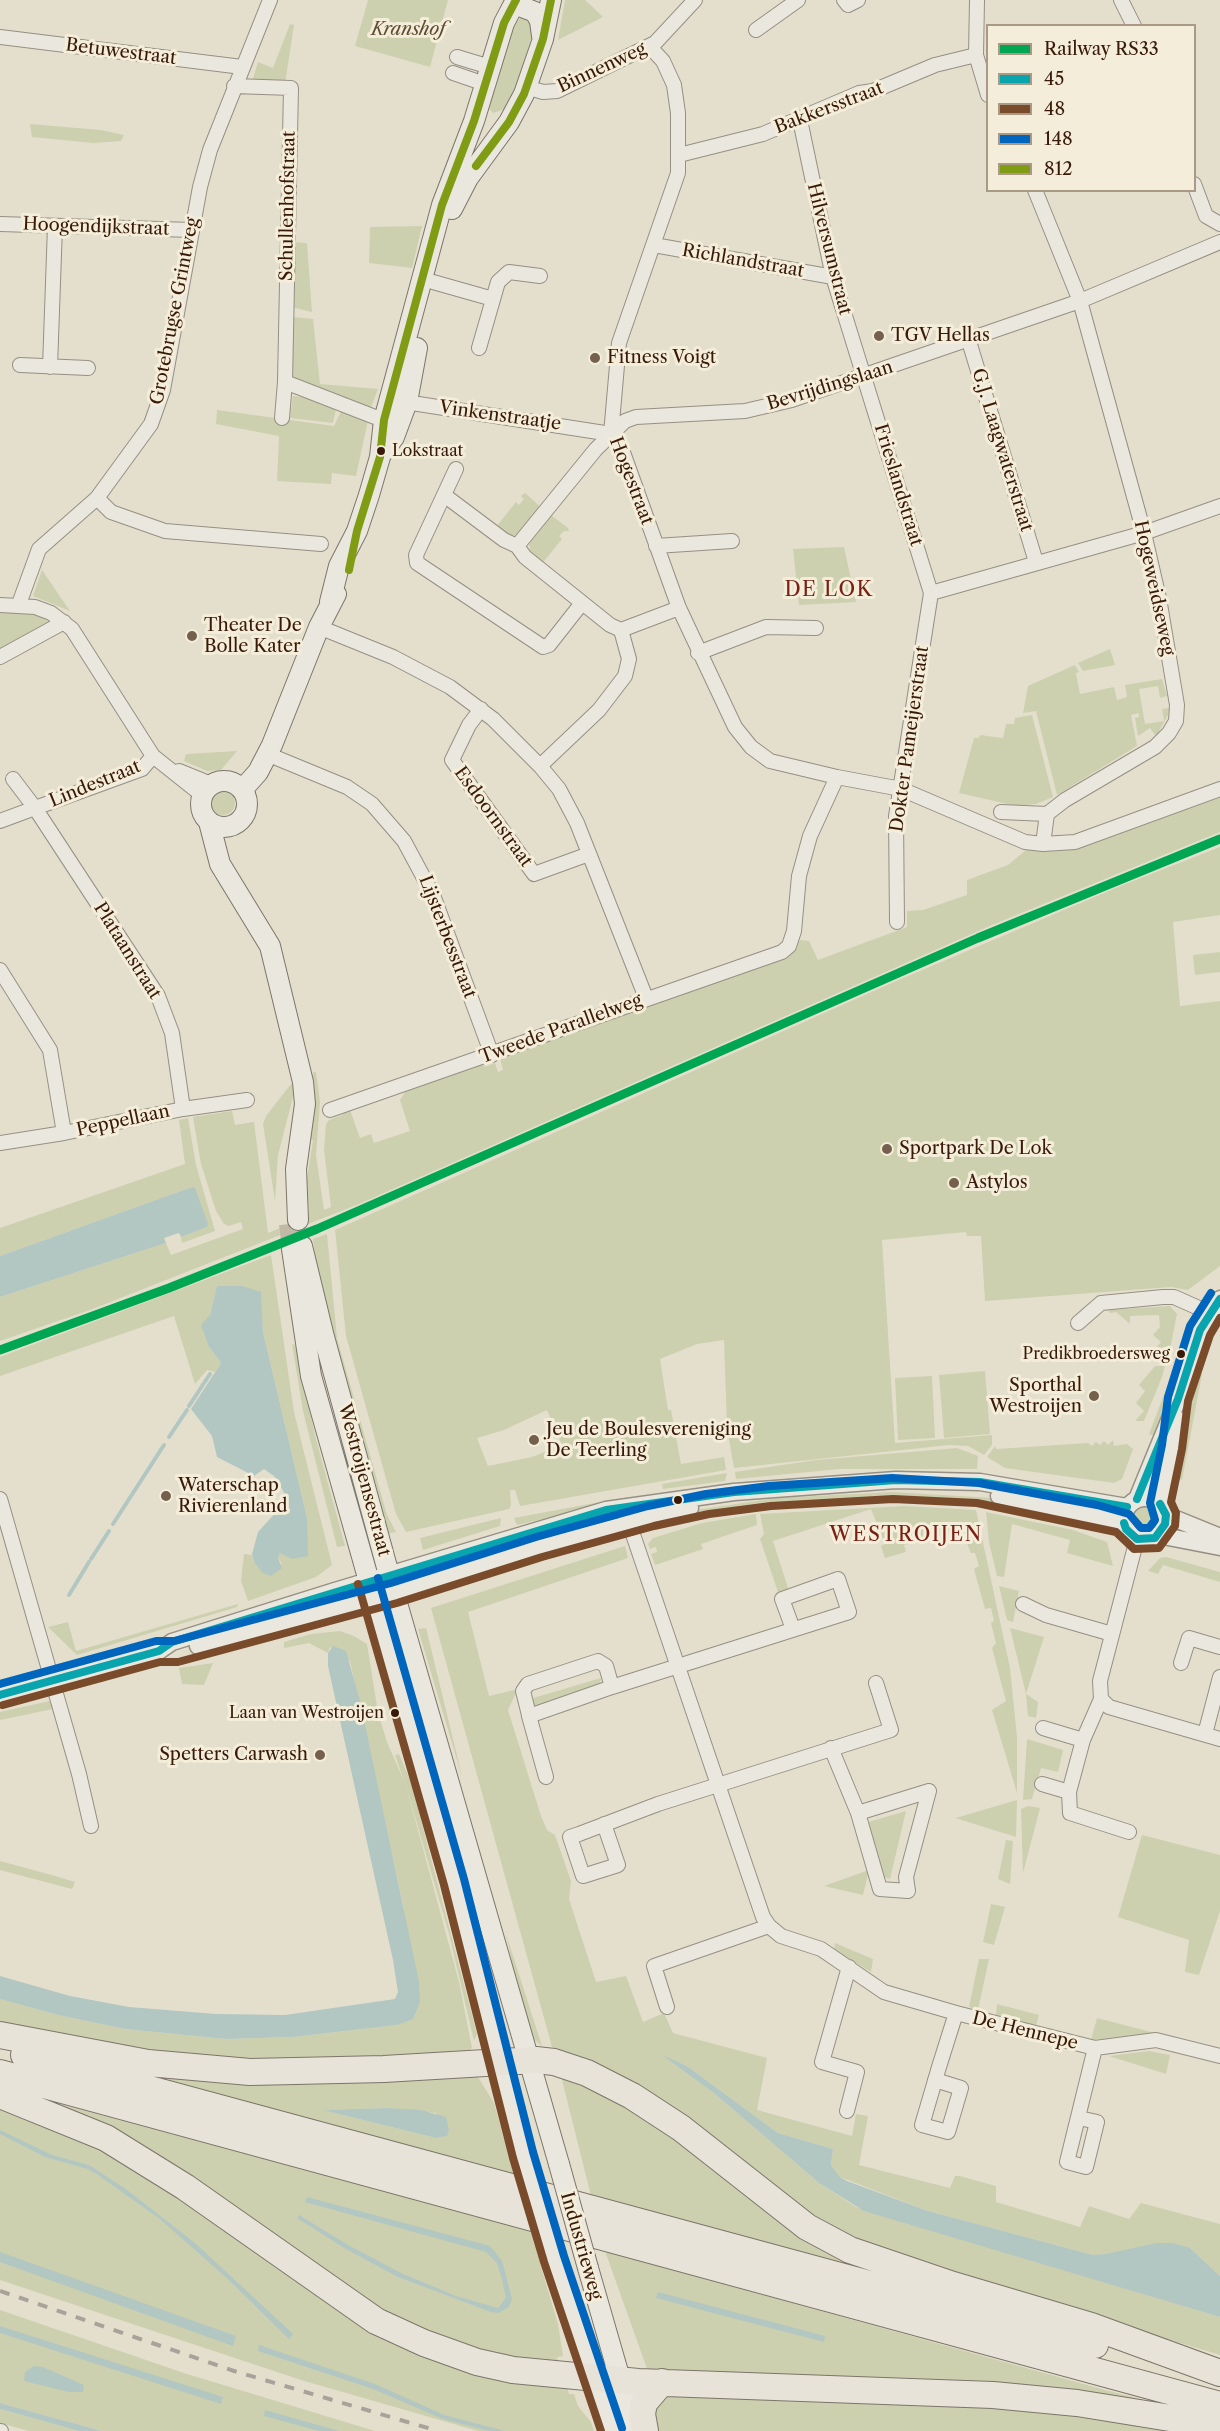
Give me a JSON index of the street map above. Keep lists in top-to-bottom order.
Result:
{
  "streets": {
    "main road": ["Westroijensestraat", "Industrieweg"],
    "street": [
      "Betuwestraat",
      "Binnenweg",
      "Bakkersstraat",
      "Schullenhofstraat",
      "Hoogendijkstraat",
      "Hilversumstraat",
      "Richlandstraat",
      "Grotebrugse Grintweg",
      "Bevrijdingslaan",
      "Vinkenstraatje",
      "G.J. Laagwaterstraat",
      "Hogestraat",
      "Frieslandstraat",
      "Hogeweidseweg",
      "Dokter Pameijerstraat",
      "Lindestraat",
      "Esdoornstraat",
      "Lijsterbesstraat",
      "Plataanstraat",
      "Tweede Parallelweg",
      "Peppellaan",
      "De Hennepe"
    ]
  },
  "crossings": [
    ["Betuwestraat", "Grotebrugse Grintweg"],
    ["Binnenweg", "Hogestraat"],
    ["Bakkersstraat", "Hilversumstraat"],
    ["Bakkersstraat", "Hogestraat"],
    ["Schullenhofstraat", "Grotebrugse Grintweg"],
    ["Hoogendijkstraat", "Grotebrugse Grintweg"],
    ["Hilversumstraat", "Richlandstraat"],
    ["Hilversumstraat", "Bevrijdingslaan"],
    ["Hilversumstraat", "Frieslandstraat"],
    ["Richlandstraat", "Hogestraat"],
    ["Bevrijdingslaan", "Vinkenstraatje"],
    ["Bevrijdingslaan", "G.J. Laagwaterstraat"],
    ["Bevrijdingslaan", "Hogestraat"],
    ["Bevrijdingslaan", "Frieslandstraat"],
    ["Bevrijdingslaan", "Hogeweidseweg"],
    ["Vinkenstraatje", "Hogestraat"],
    ["Hogestraat", "Tweede Parallelweg"],
    ["Frieslandstraat", "Dokter Pameijerstraat"],
    ["Lindestraat", "Plataanstraat"],
    ["Lijsterbesstraat", "Tweede Parallelweg"],
    ["Plataanstraat", "Peppellaan"],
    ["Westroijensestraat", "Industrieweg"]
  ],
  "districts": ["DE LOK", "WESTROIJEN"],
  "parks": ["Kranshof"],
  "places": [
    "TGV Hellas",
    "Fitness Voigt",
    "Lokstraat",
    "Theater De Bolle Kater",
    "Sportpark De Lok",
    "Astylos",
    "Predikbroedersweg",
    "Sporthal Westroijen",
    "Jeu de Boulesvereniging De Teerling",
    "Waterschap Rivierenland",
    "Laan van Westroijen",
    "Spetters Carwash"
  ],
  "lines": [
    "transit line 812",
    "rail line RS33",
    "transit line 148",
    "transit line 45",
    "transit line 48"
  ],
  "legend": [
    "Railway RS33",
    "45",
    "48",
    "148",
    "812"
  ]
}
